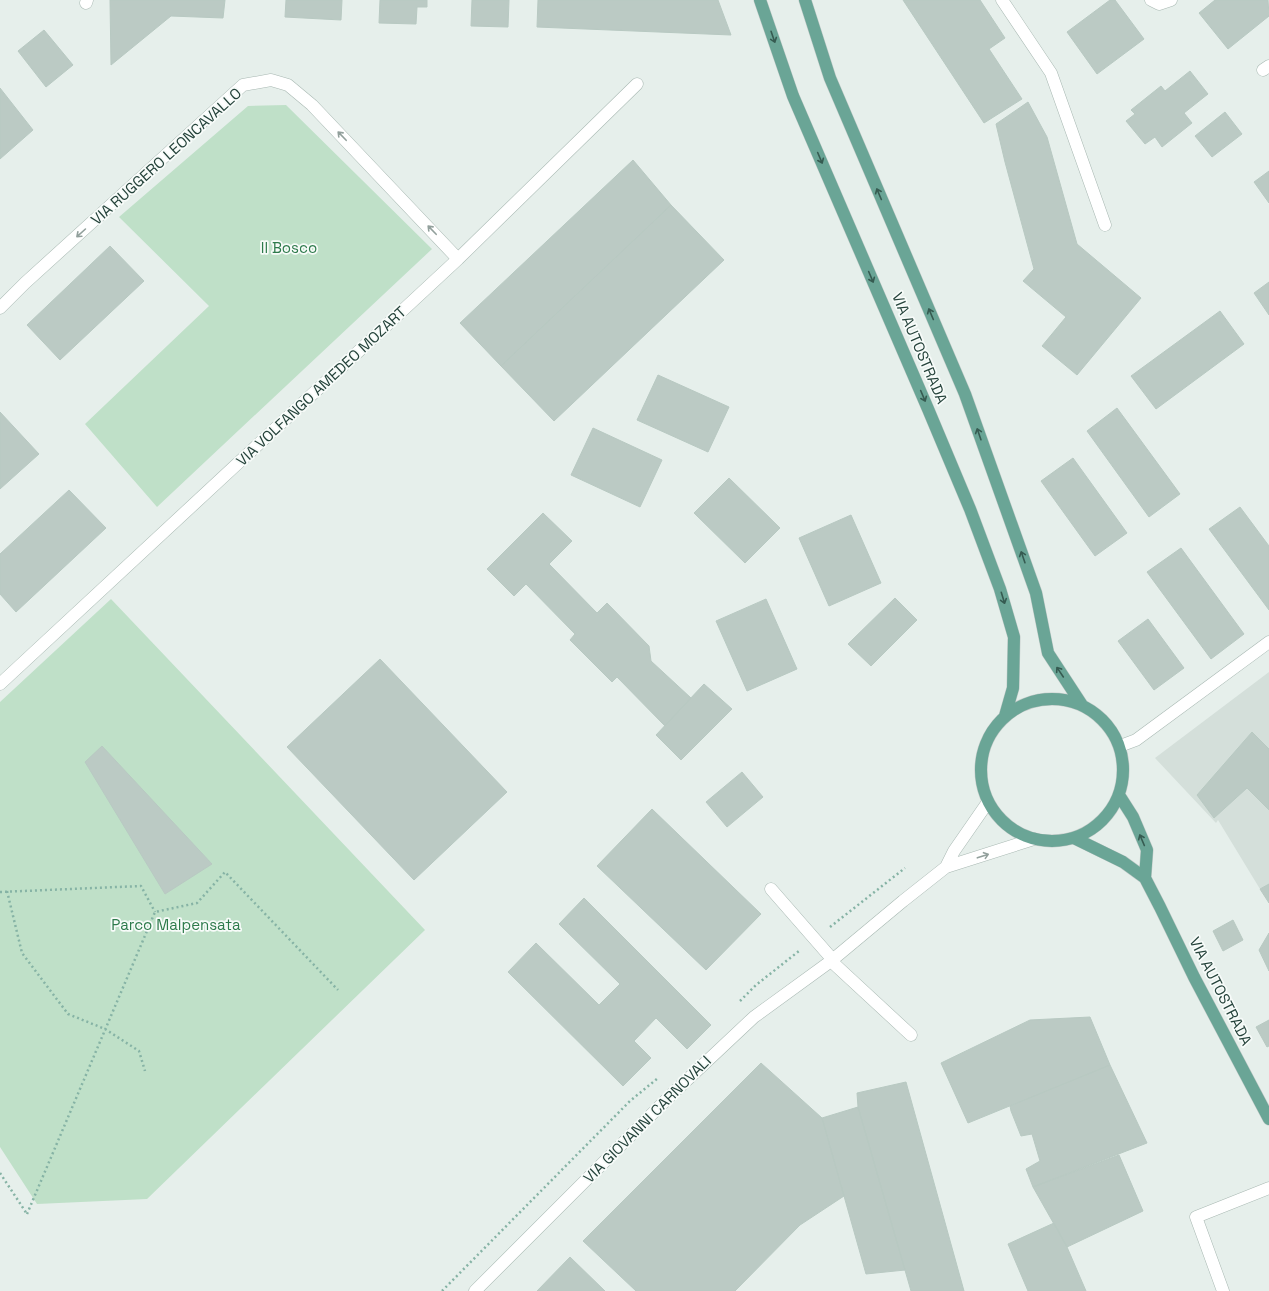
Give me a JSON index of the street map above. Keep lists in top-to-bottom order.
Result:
{
  "streets": {
    "main road": ["VIA AUTOSTRADA"],
    "street": ["VIA RUGGERO LEONCAVALLO", "VIA VOLFANGO AMEDEO MOZART", "VIA GIOVANNI CARNOVALI"]
  },
  "crossings": [
    ["VIA RUGGERO LEONCAVALLO", "VIA VOLFANGO AMEDEO MOZART"],
    ["VIA AUTOSTRADA", "VIA GIOVANNI CARNOVALI"]
  ],
  "parks": ["Il Bosco", "Parco Malpensata"]
}
